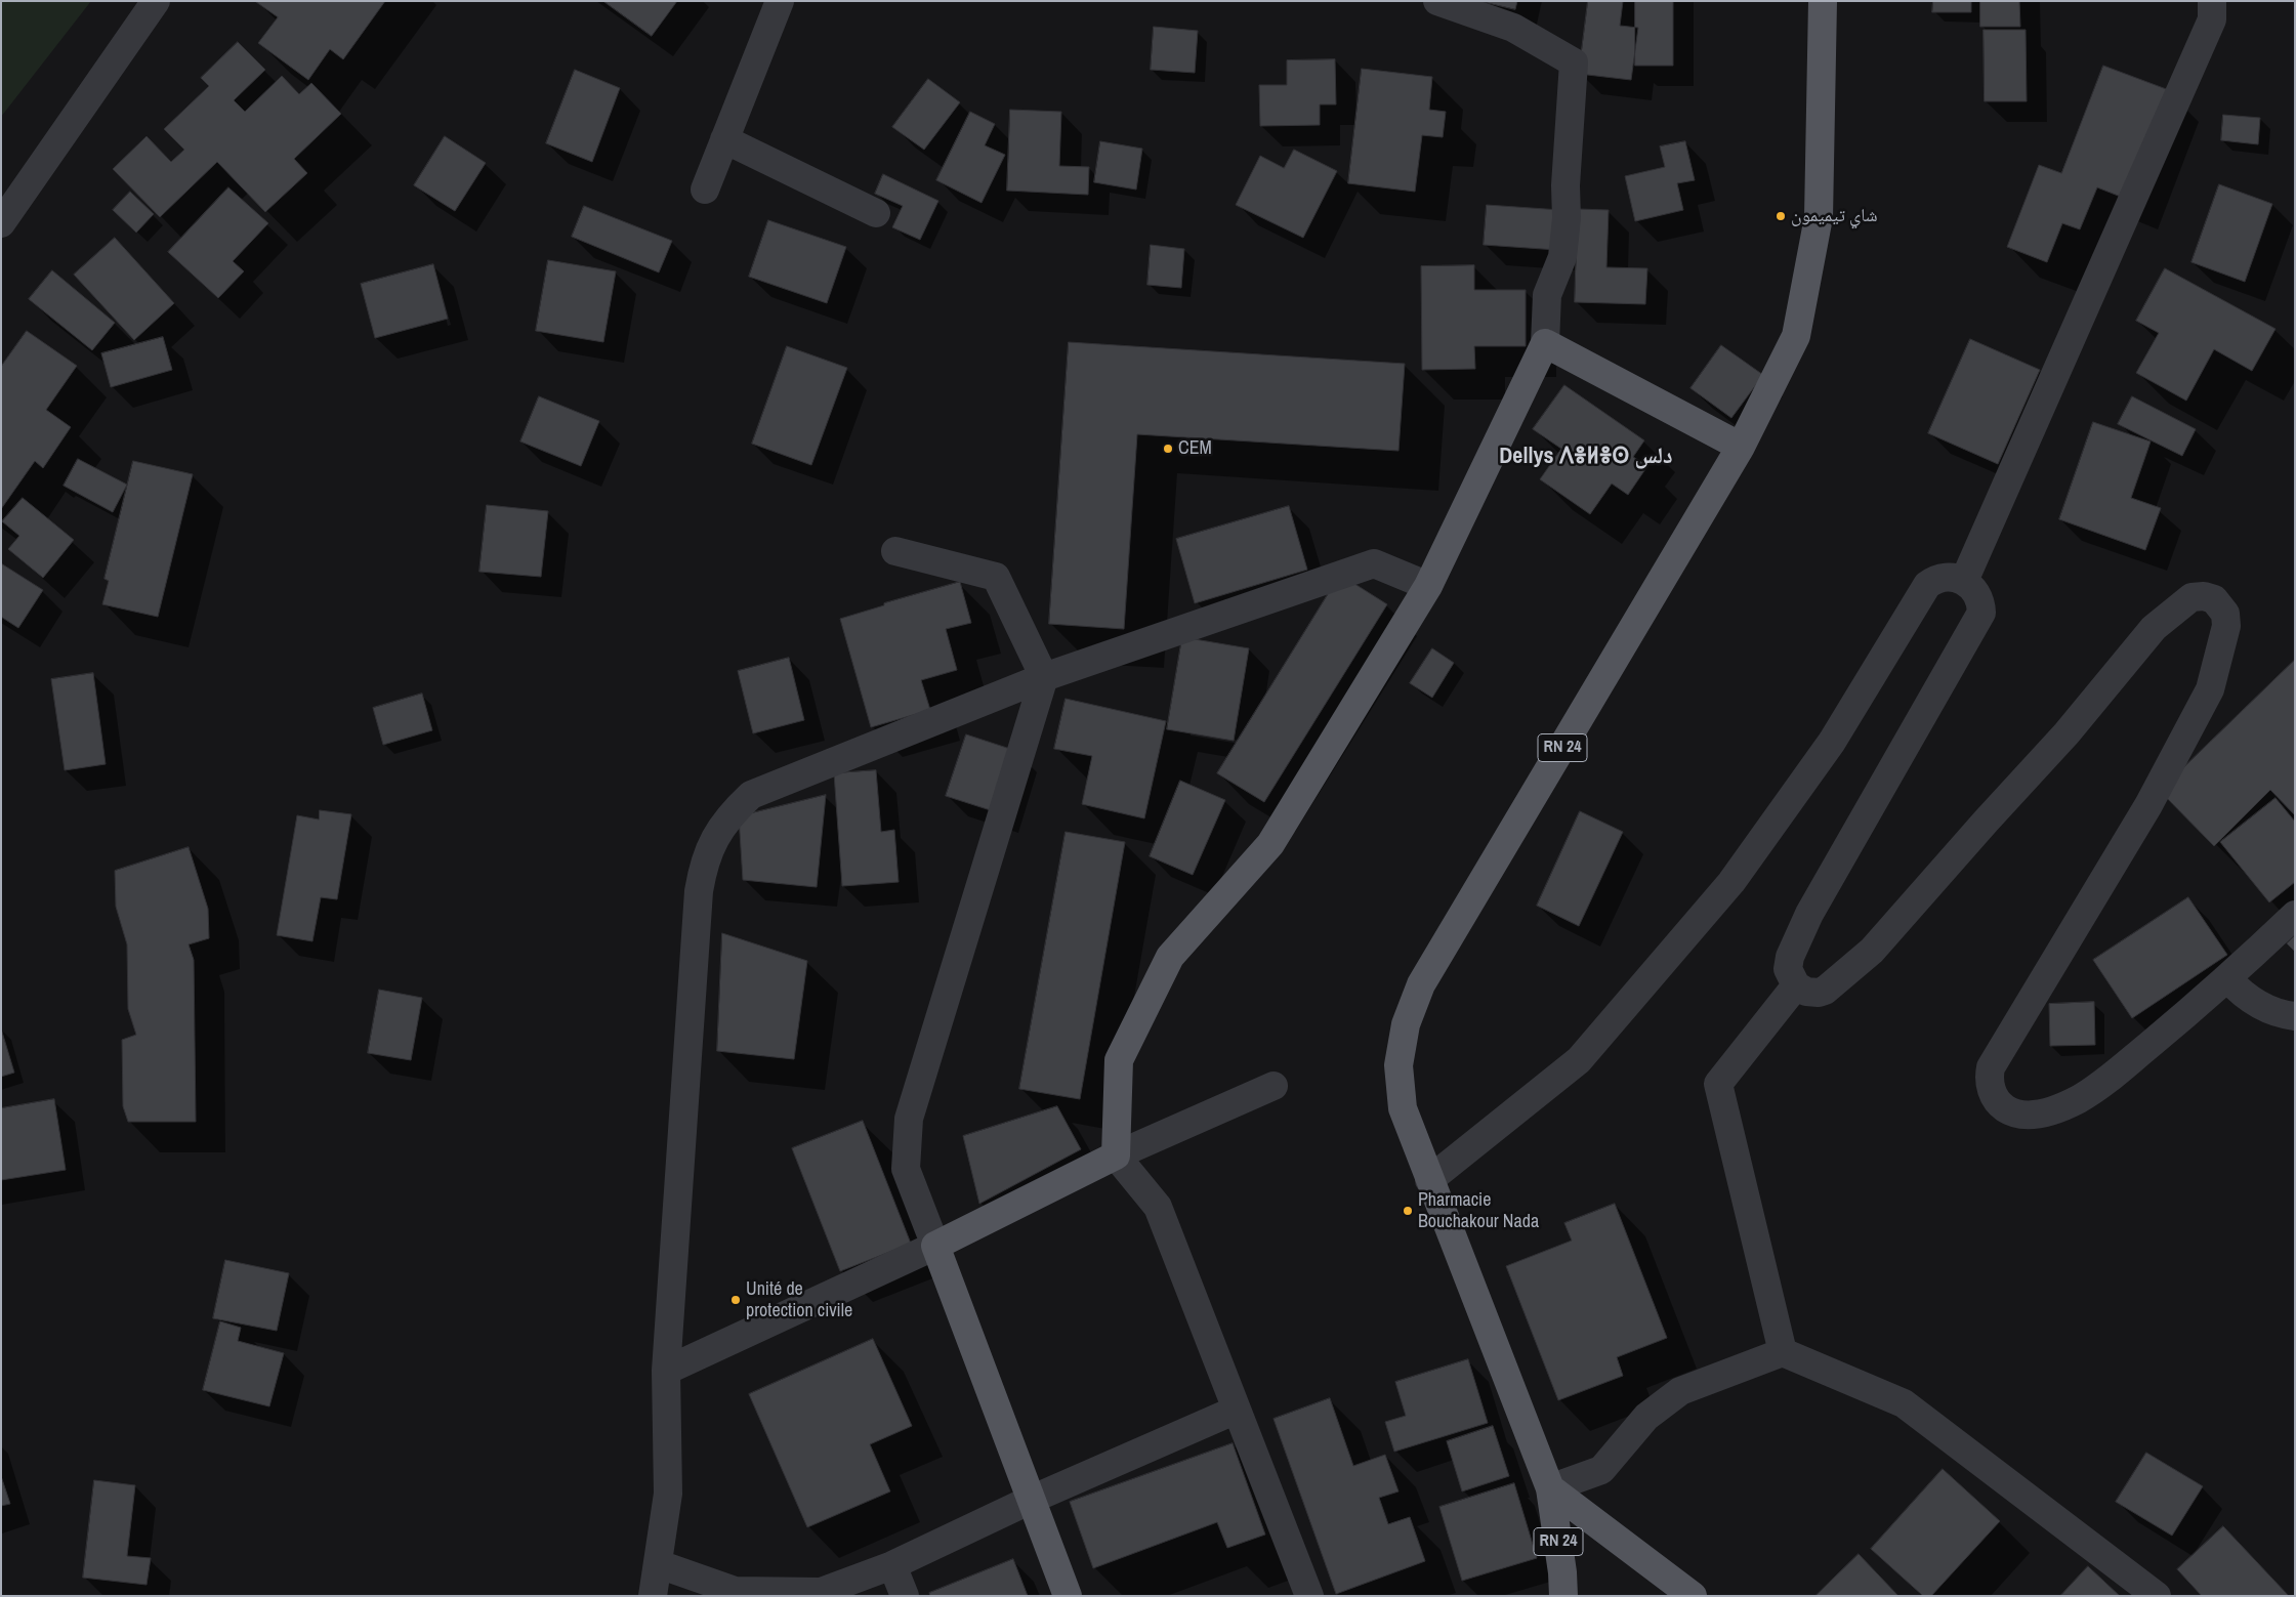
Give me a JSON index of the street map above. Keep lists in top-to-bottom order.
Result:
{
  "streets": {
    "main road": ["RN 24"]
  },
  "districts": ["Dellys ⴷⴻⵍⴻⵙ دلس"],
  "places": [
    "شاي تيميمون",
    "CEM",
    "Pharmacie Bouchakour Nada",
    "Unité de protection civile"
  ]
}
